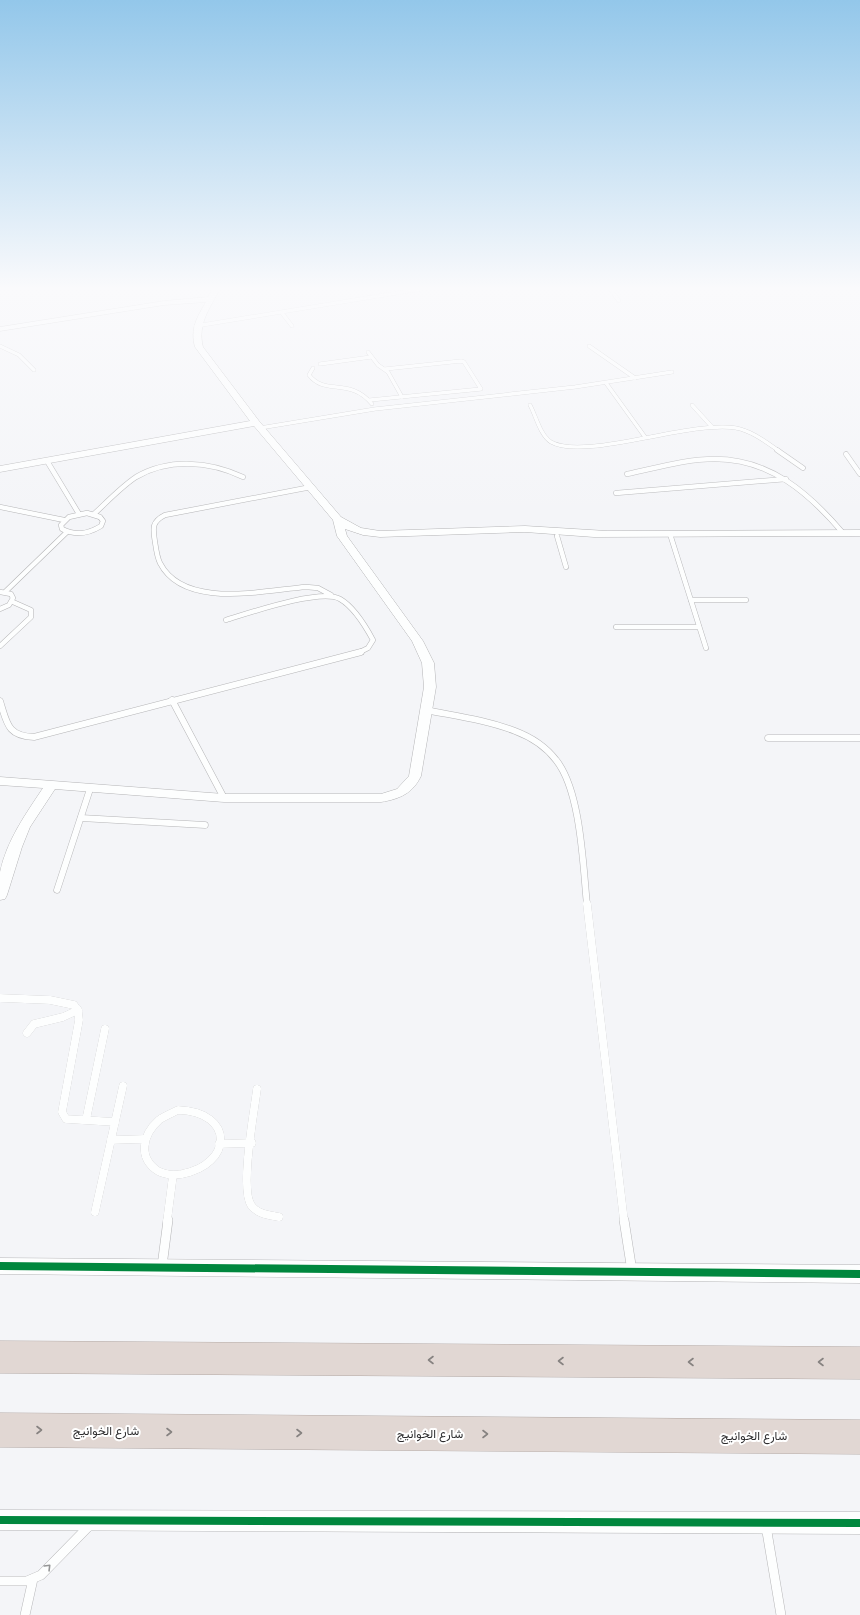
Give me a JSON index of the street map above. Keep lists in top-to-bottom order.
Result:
{
  "streets": {
    "highway": ["شارع الخوانيج"]
  }
}
